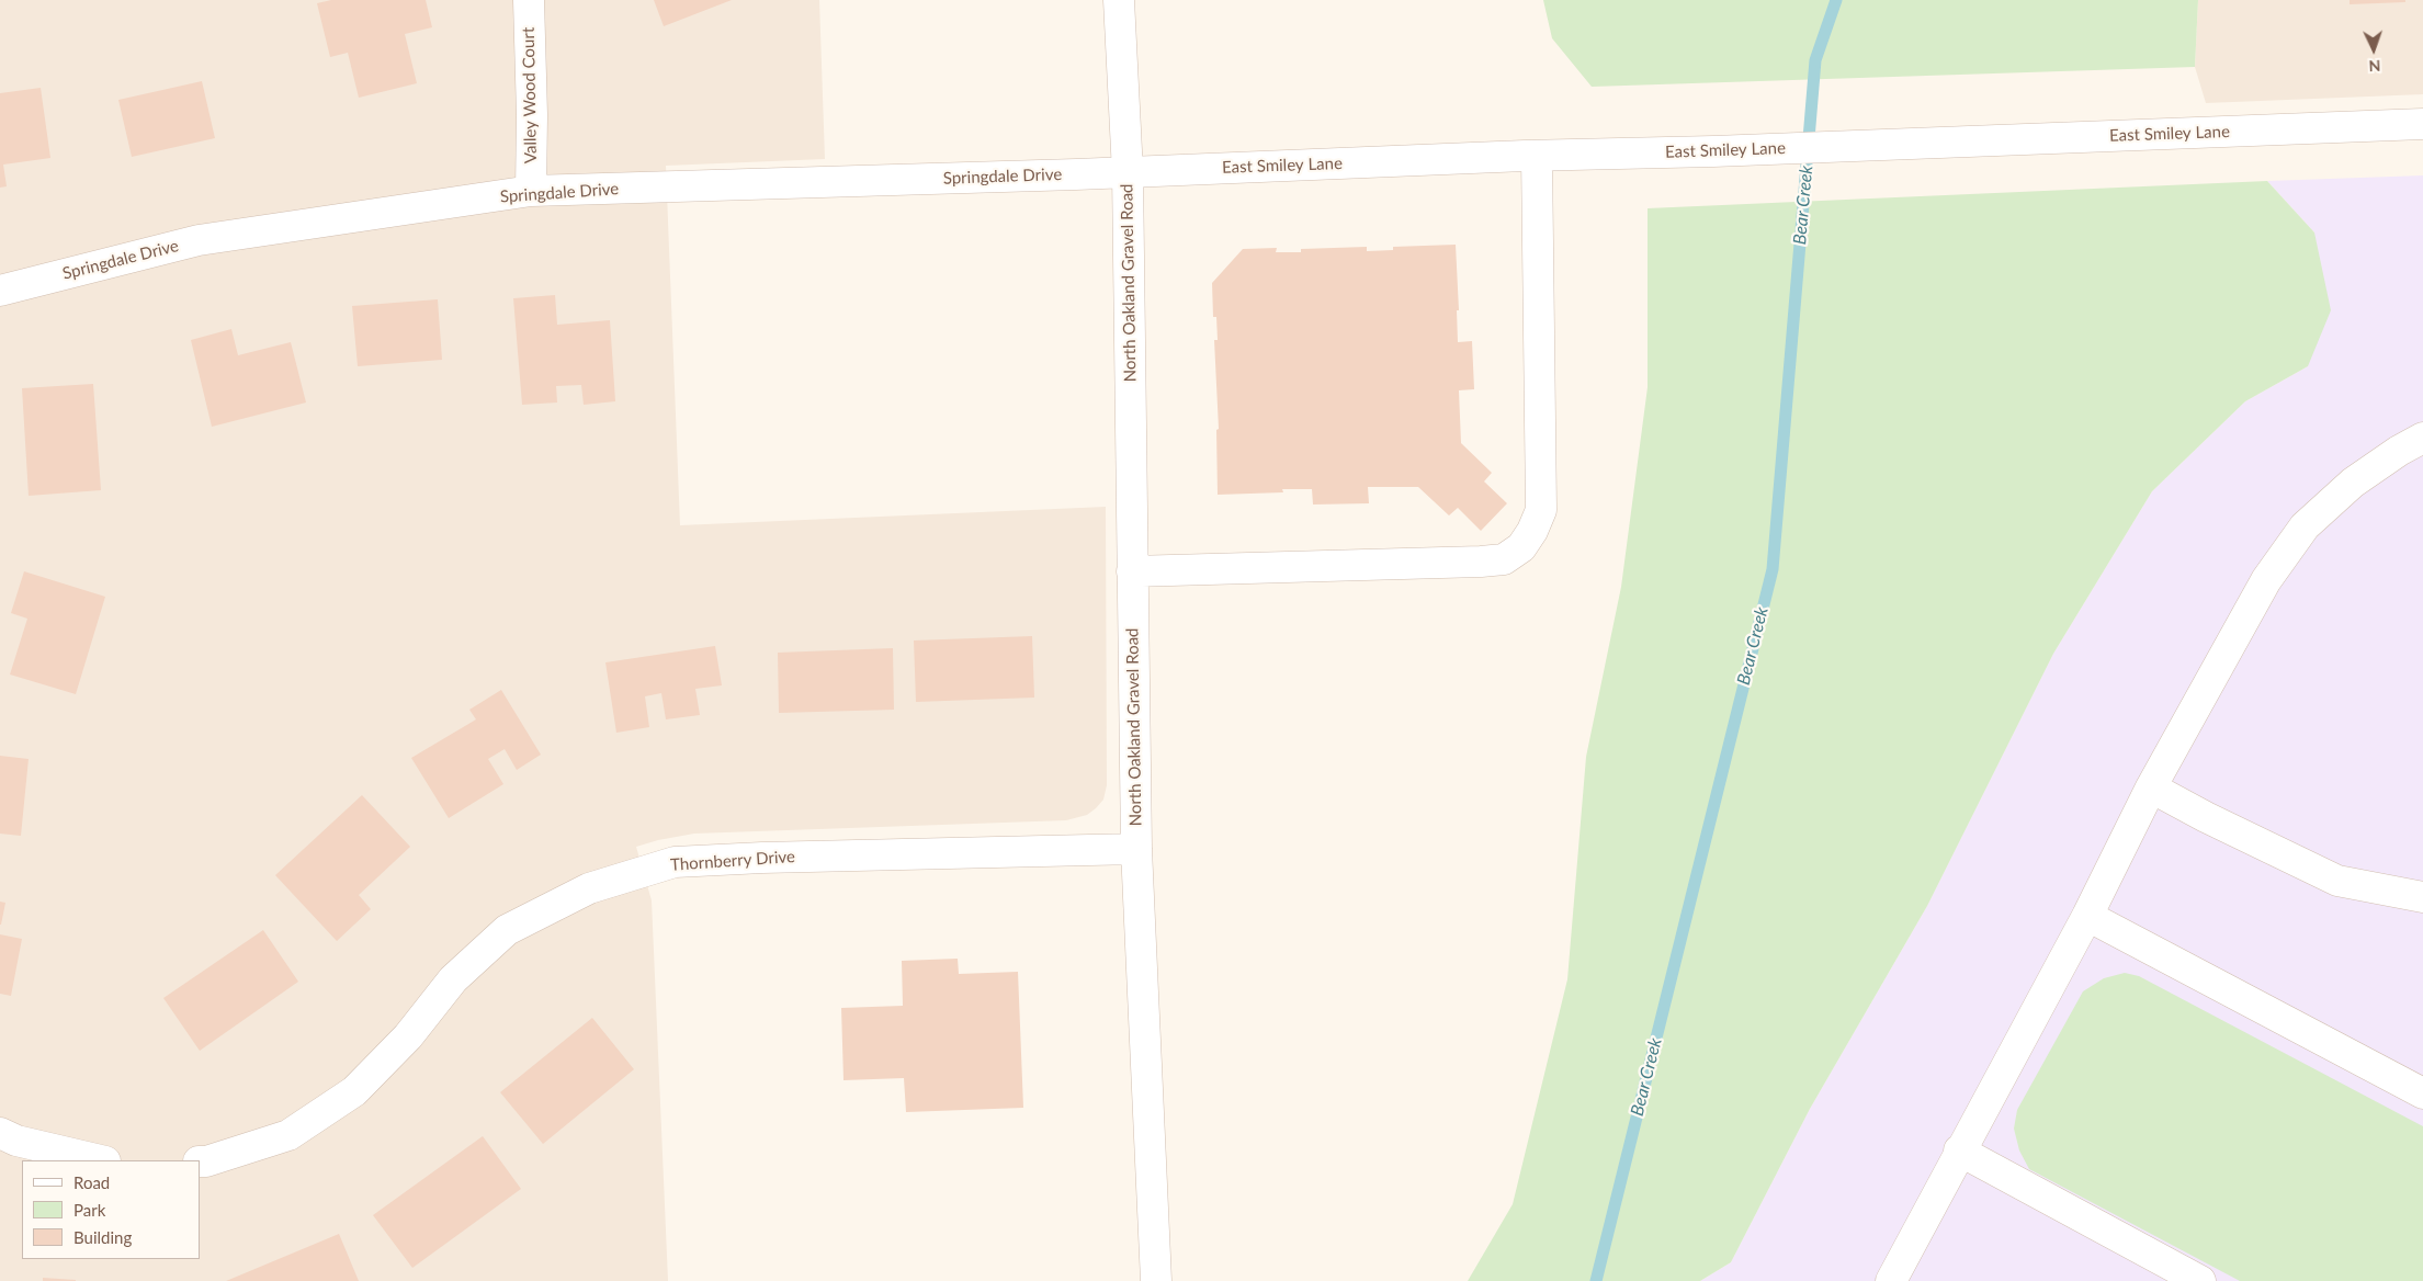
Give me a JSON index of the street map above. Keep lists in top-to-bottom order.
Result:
{
  "streets": {
    "street": [
      "Valley Wood Court",
      "East Smiley Lane",
      "Springdale Drive",
      "North Oakland Gravel Road",
      "Thornberry Drive"
    ]
  },
  "crossings": [
    ["Valley Wood Court", "Springdale Drive"],
    ["East Smiley Lane", "Springdale Drive"],
    ["East Smiley Lane", "North Oakland Gravel Road"],
    ["Springdale Drive", "North Oakland Gravel Road"],
    ["North Oakland Gravel Road", "Thornberry Drive"]
  ],
  "water": ["Bear Creek"],
  "legend": ["Road", "Park", "Building"],
  "north": "bottom"
}
